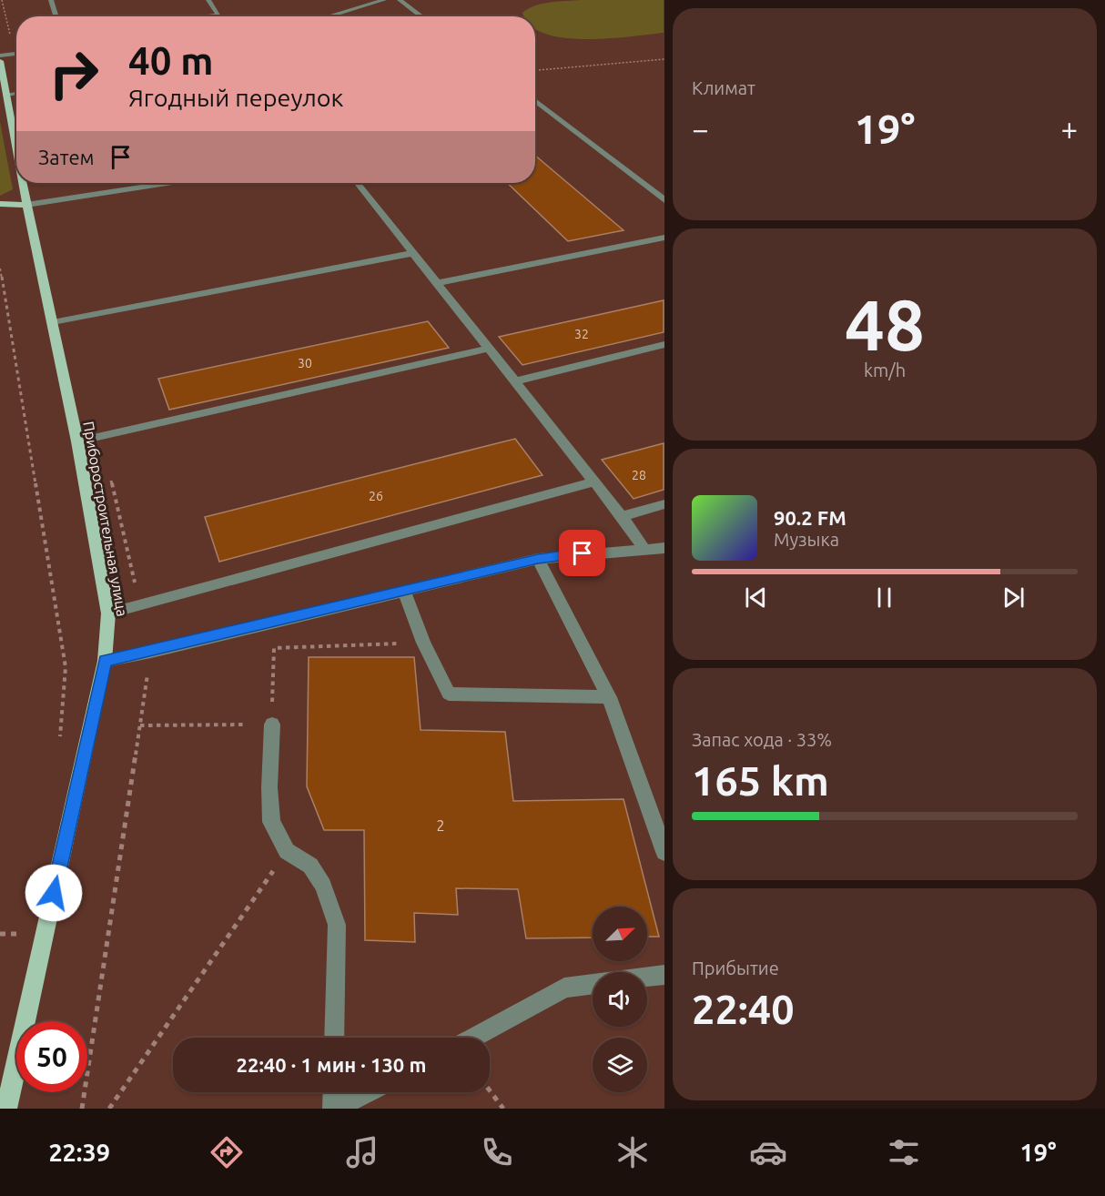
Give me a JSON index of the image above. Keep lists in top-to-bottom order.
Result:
{
  "streets": {
    "main road": ["Приборостроительная улица"]
  },
  "house_numbers": [
    "32",
    "30",
    "28",
    "26",
    "2"
  ],
  "north": "top right",
  "page": {
    "tile": [
      "Климат",
      ["48", "km/h"],
      ["Запас хода · 33%", "165 km"],
      ["Прибытие", "22:40"]
    ],
    "turn": ["40 m", "Ягодный переулок"],
    "heat": ["−", "19°", "+"],
    "then": "Затем",
    "song": ["90.2 FM", "Музыка"],
    "limit": "50",
    "trip": "22:40 · 1 мин · 130 m",
    "tabs": ["22:39", "19°"]
  }
}
